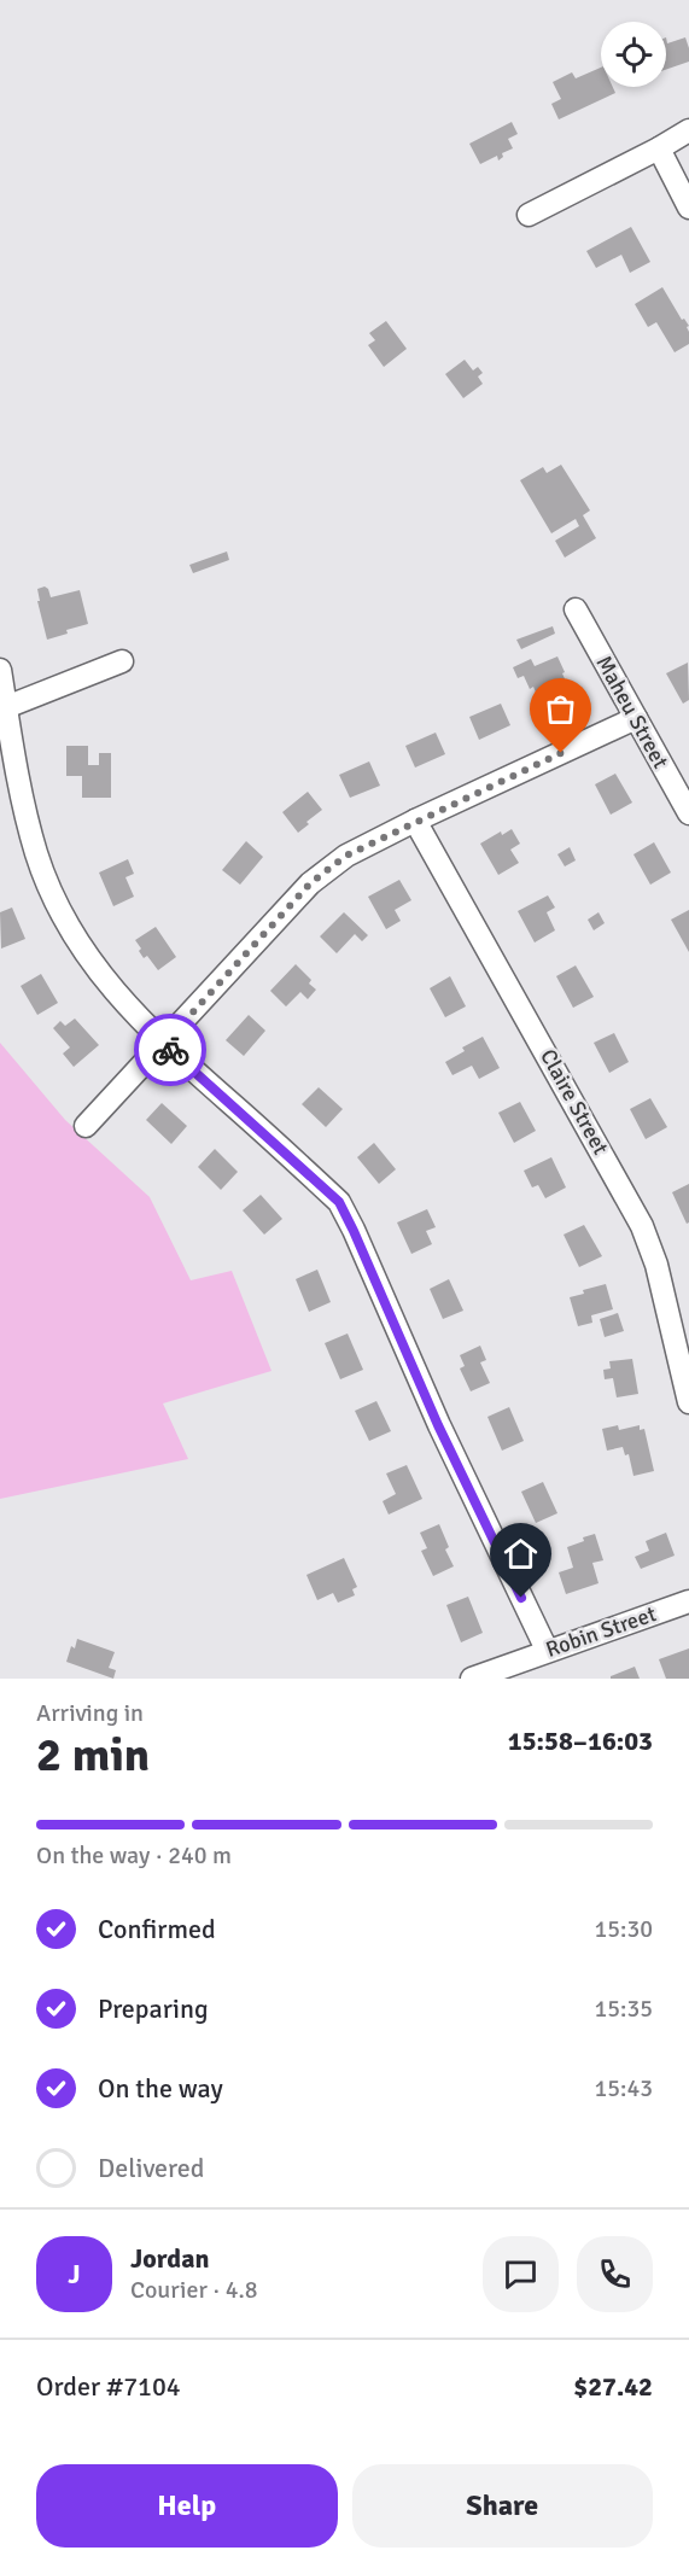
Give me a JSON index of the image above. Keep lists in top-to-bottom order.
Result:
{
  "streets": {
    "street": ["Maheu Street", "Claire Street", "Robin Street"]
  },
  "page": {
    "heading": ["2 min", "Arriving in", "15:58–16:03"],
    "panel": [
      "Jordan",
      "Courier · 4.8",
      "Order #7104",
      "$27.42"
    ],
    "bar": "On the way · 240 m",
    "list": [
      ["Confirmed", "15:30"],
      ["Preparing", "15:35"],
      ["On the way", "15:43"],
      "Delivered"
    ],
    "round": "J",
    "buttons": ["Help", "Share"]
  }
}
